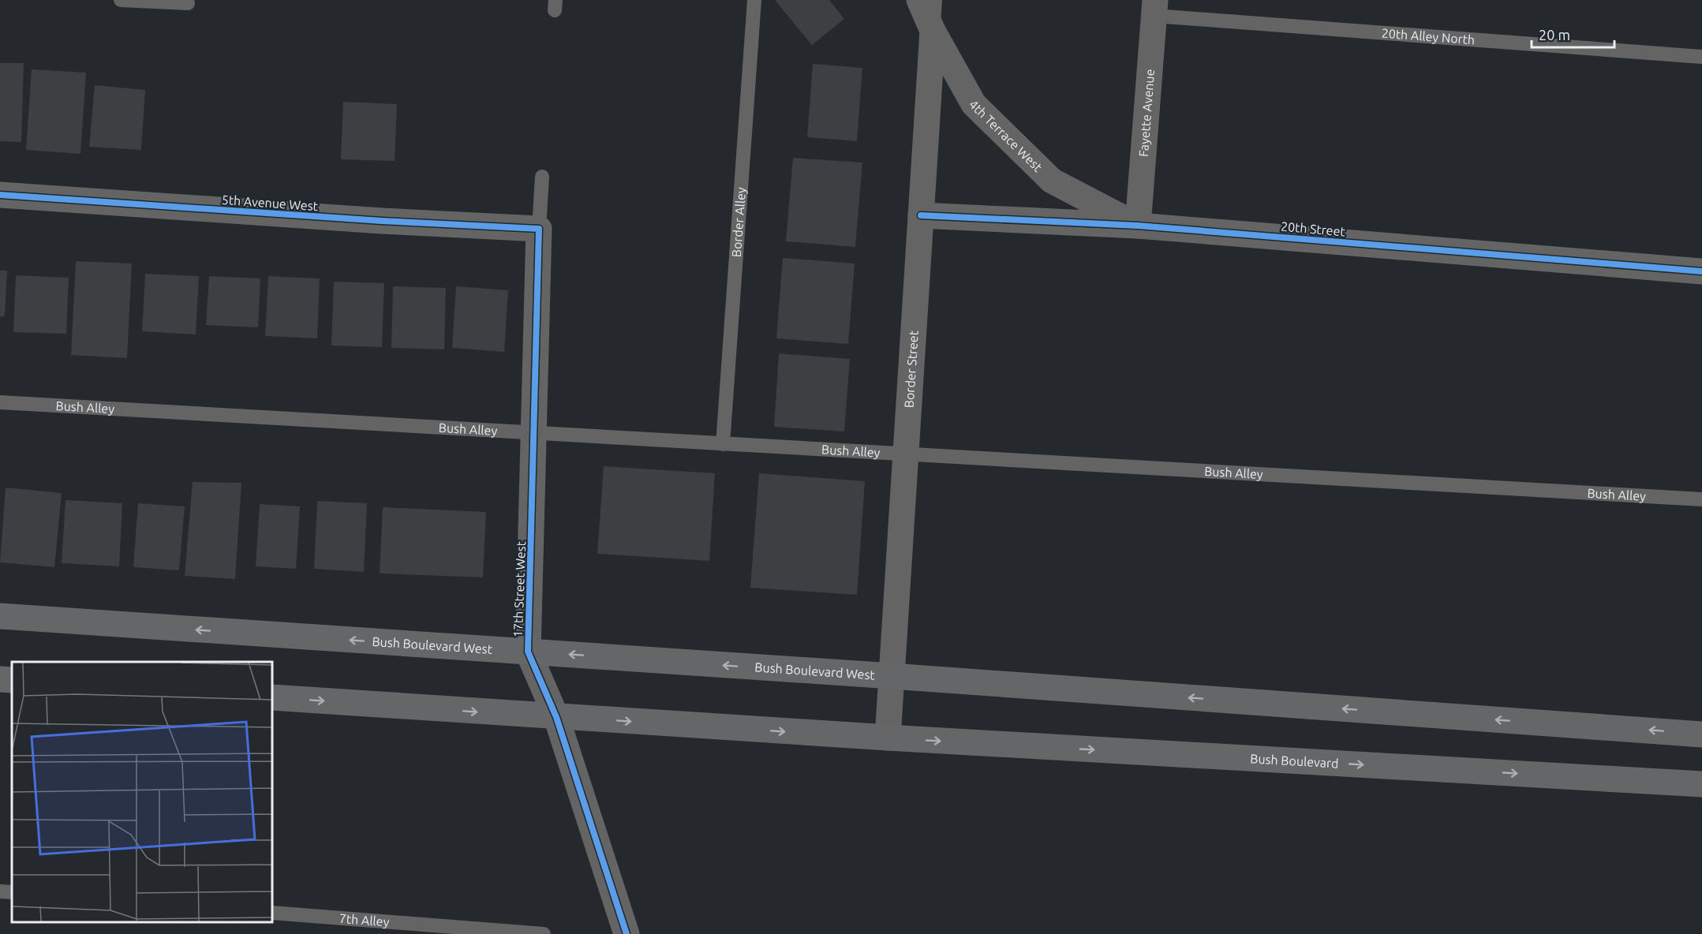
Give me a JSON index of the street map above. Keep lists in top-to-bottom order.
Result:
{
  "streets": {
    "main road": ["Bush Boulevard West", "Bush Boulevard"],
    "street": [
      "Fayette Avenue",
      "4th Terrace West",
      "5th Avenue West",
      "20th Street",
      "Border Street",
      "17th Street West"
    ],
    "lane": [
      "20th Alley North",
      "Border Alley",
      "Bush Alley",
      "7th Alley"
    ]
  },
  "crossings": [
    ["20th Alley North", "Fayette Avenue"],
    ["Fayette Avenue", "4th Terrace West"],
    ["Fayette Avenue", "20th Street"],
    ["4th Terrace West", "20th Street"],
    ["4th Terrace West", "Border Street"],
    ["5th Avenue West", "17th Street West"],
    ["Border Alley", "Bush Alley"],
    ["20th Street", "Border Street"],
    ["Border Street", "Bush Alley"],
    ["Border Street", "Bush Boulevard West"],
    ["Border Street", "Bush Boulevard"],
    ["Bush Alley", "17th Street West"],
    ["17th Street West", "Bush Boulevard West"]
  ],
  "scale_bar": "20 m"
}
